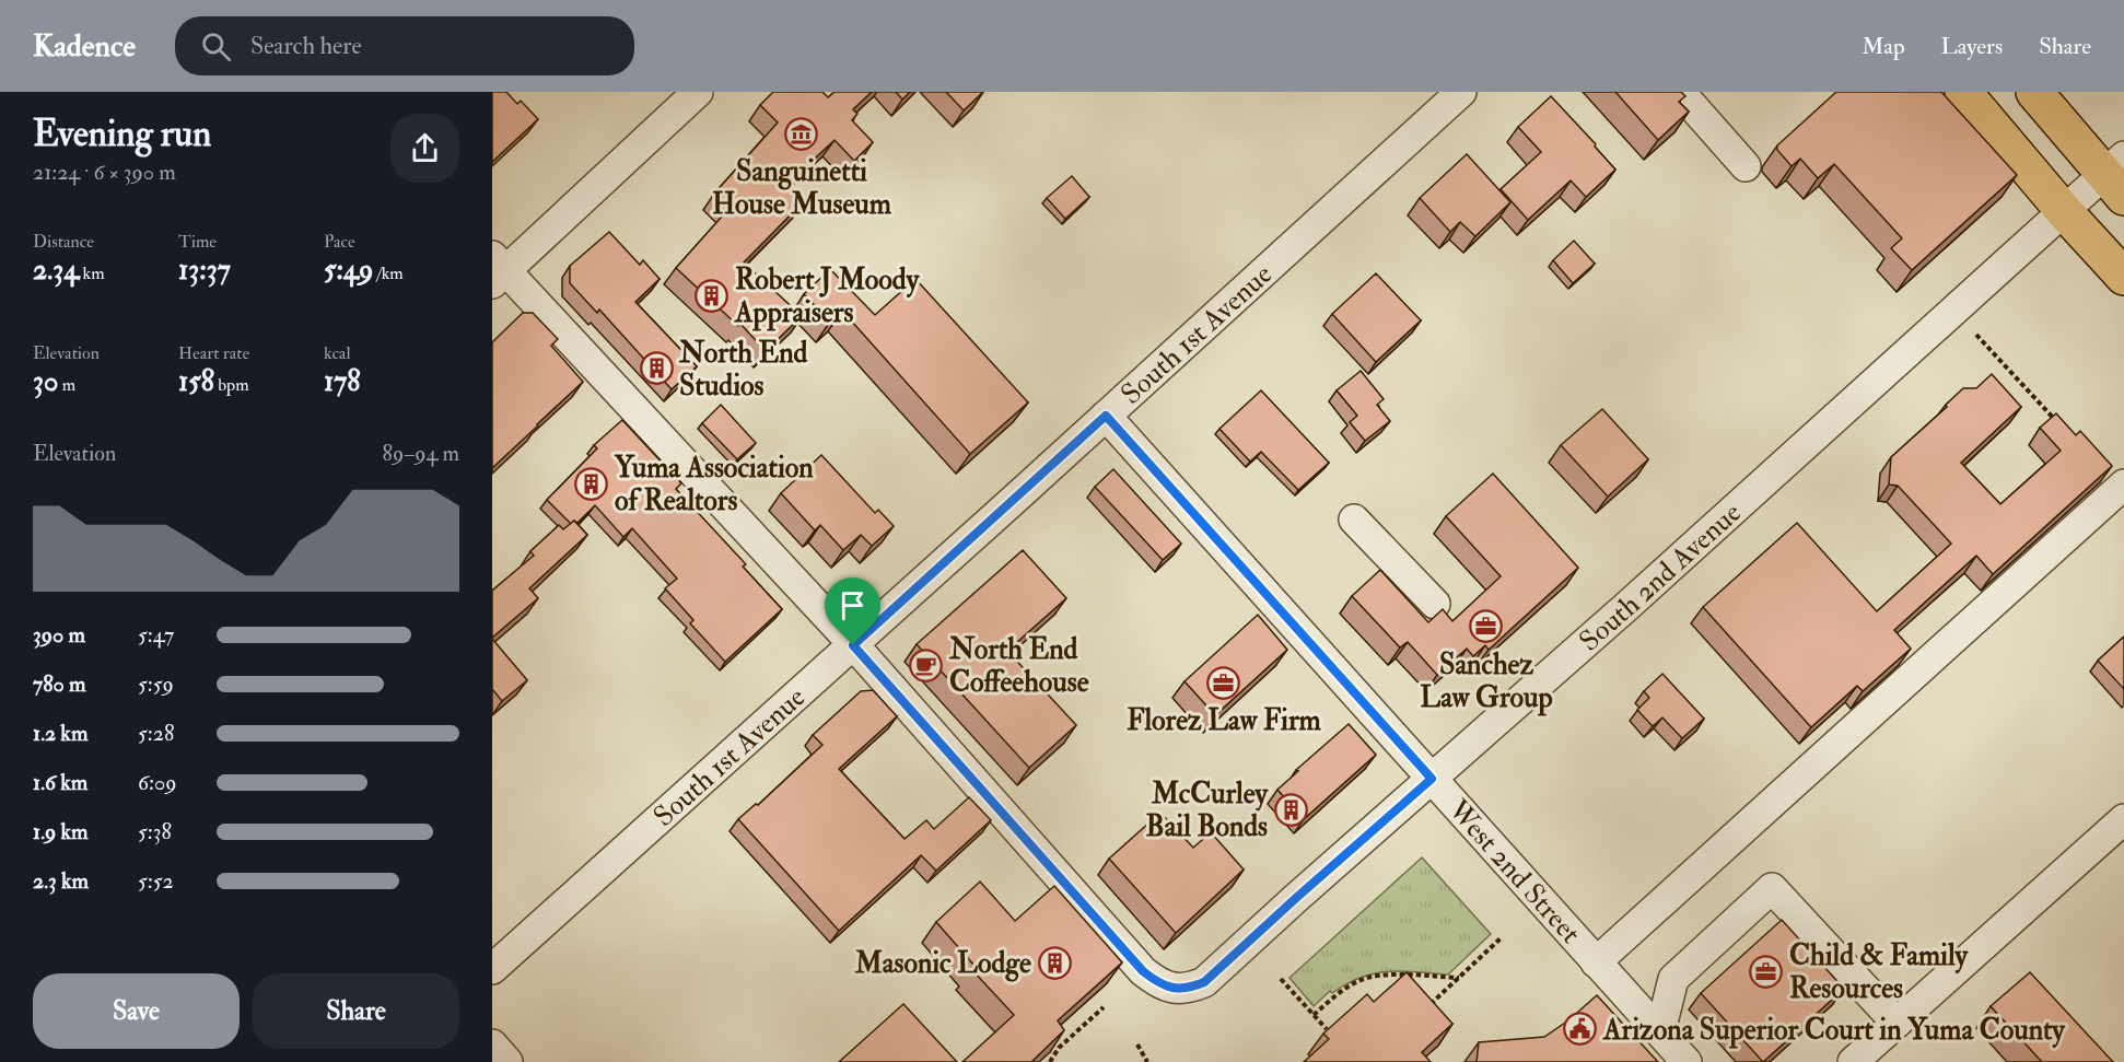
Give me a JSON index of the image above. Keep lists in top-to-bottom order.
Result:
{
  "streets": {
    "street": ["South 1st Avenue", "South 2nd Avenue", "West 2nd Street"]
  },
  "crossings": [
    ["South 1st Avenue", "South 2nd Avenue"],
    ["South 1st Avenue", "West 2nd Street"],
    ["South 2nd Avenue", "West 2nd Street"]
  ],
  "places": {
    "museum": ["Sanguinetti House Museum"],
    "building": [
      "Robert J Moody Appraisers",
      "North End Studios",
      "Yuma Association of Realtors",
      "McCurley Bail Bonds",
      "Masonic Lodge"
    ],
    "office": ["Sanchez Law Group", "Florez Law Firm", "Child & Family Resources"],
    "cafe": ["North End Coffeehouse"],
    "public building": ["Arizona Superior Court in Yuma County"]
  },
  "page": {
    "header": "Kadence",
    "search": "Search here",
    "nav": ["Map", "Layers", "Share"],
    "heading": ["Evening run", "21:24 · 6 × 390 m"],
    "stats": [
      ["Distance", "2.34 km"],
      ["Time", "13:37"],
      ["Pace", "5:49 /km"],
      ["Elevation", "30 m"],
      ["Heart rate", "158 bpm"],
      ["kcal", "178"]
    ],
    "chart": ["Elevation", "89–94 m"],
    "list": [
      {
        "name": "390 m",
        "note": "5:47"
      },
      {
        "name": "780 m",
        "note": "5:59"
      },
      {
        "name": "1.2 km",
        "note": "5:28"
      },
      {
        "name": "1.6 km",
        "note": "6:09"
      },
      {
        "name": "1.9 km",
        "note": "5:38"
      },
      {
        "name": "2.3 km",
        "note": "5:52"
      }
    ],
    "buttons": ["Save", "Share"]
  }
}
